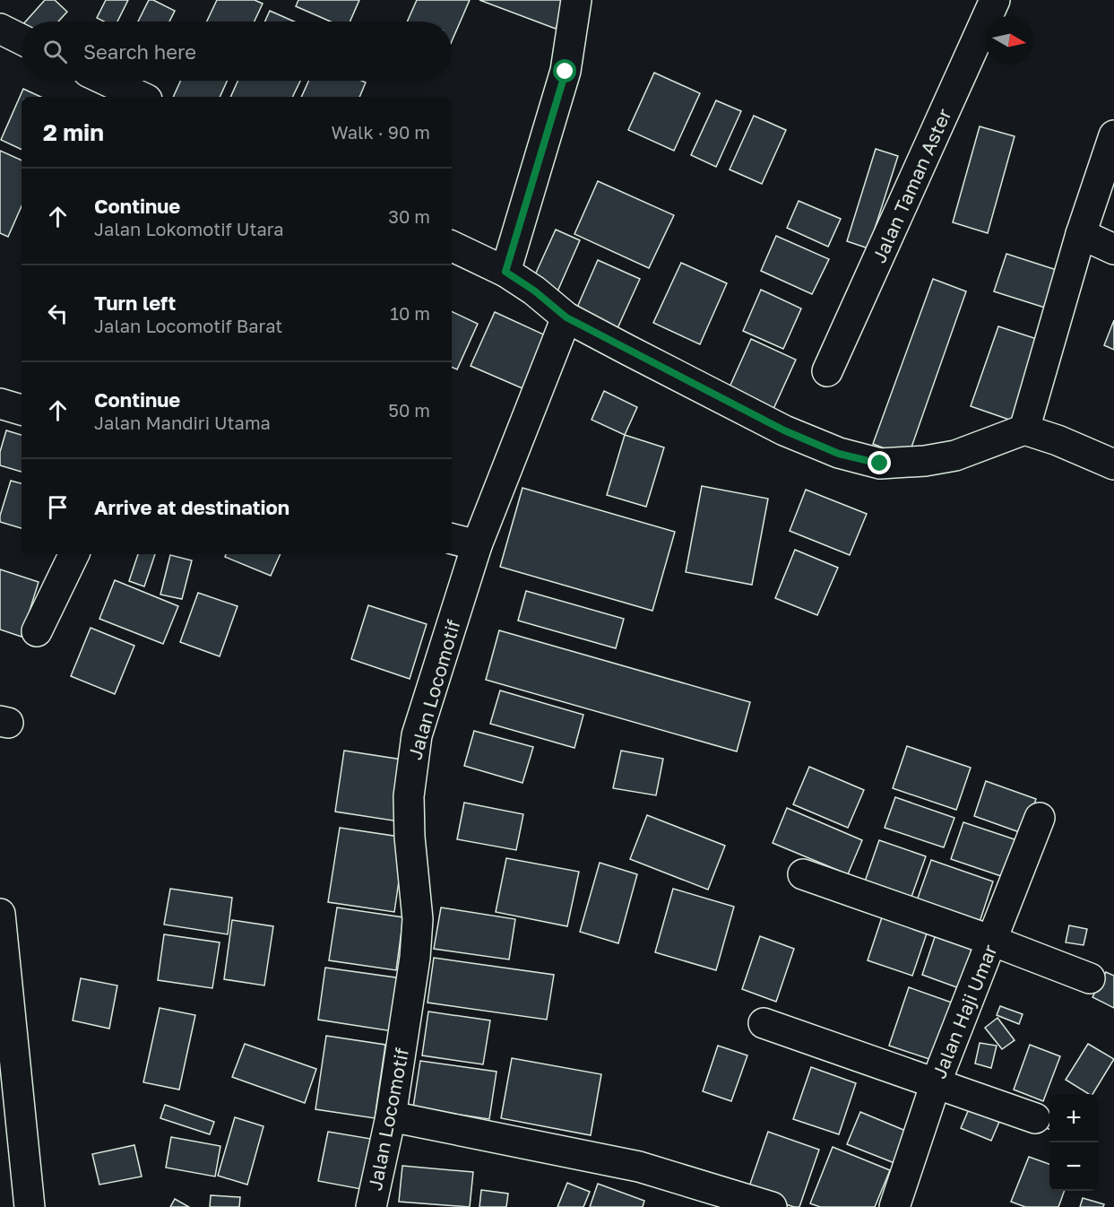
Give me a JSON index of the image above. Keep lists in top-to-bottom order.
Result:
{
  "streets": {
    "street": ["Jalan Taman Aster", "Jalan Locomotif", "Jalan Haji Umar"]
  },
  "north": "right",
  "page": {
    "search": "Search here",
    "heading": ["2 min", "Walk · 90 m"],
    "list": [
      ["Continue", "Jalan Lokomotif Utara", "30 m"],
      ["Turn left", "Jalan Locomotif Barat", "10 m"],
      ["Continue", "Jalan Mandiri Utama", "50 m"],
      "Arrive at destination"
    ],
    "map_buttons": ["+", "−"]
  }
}
